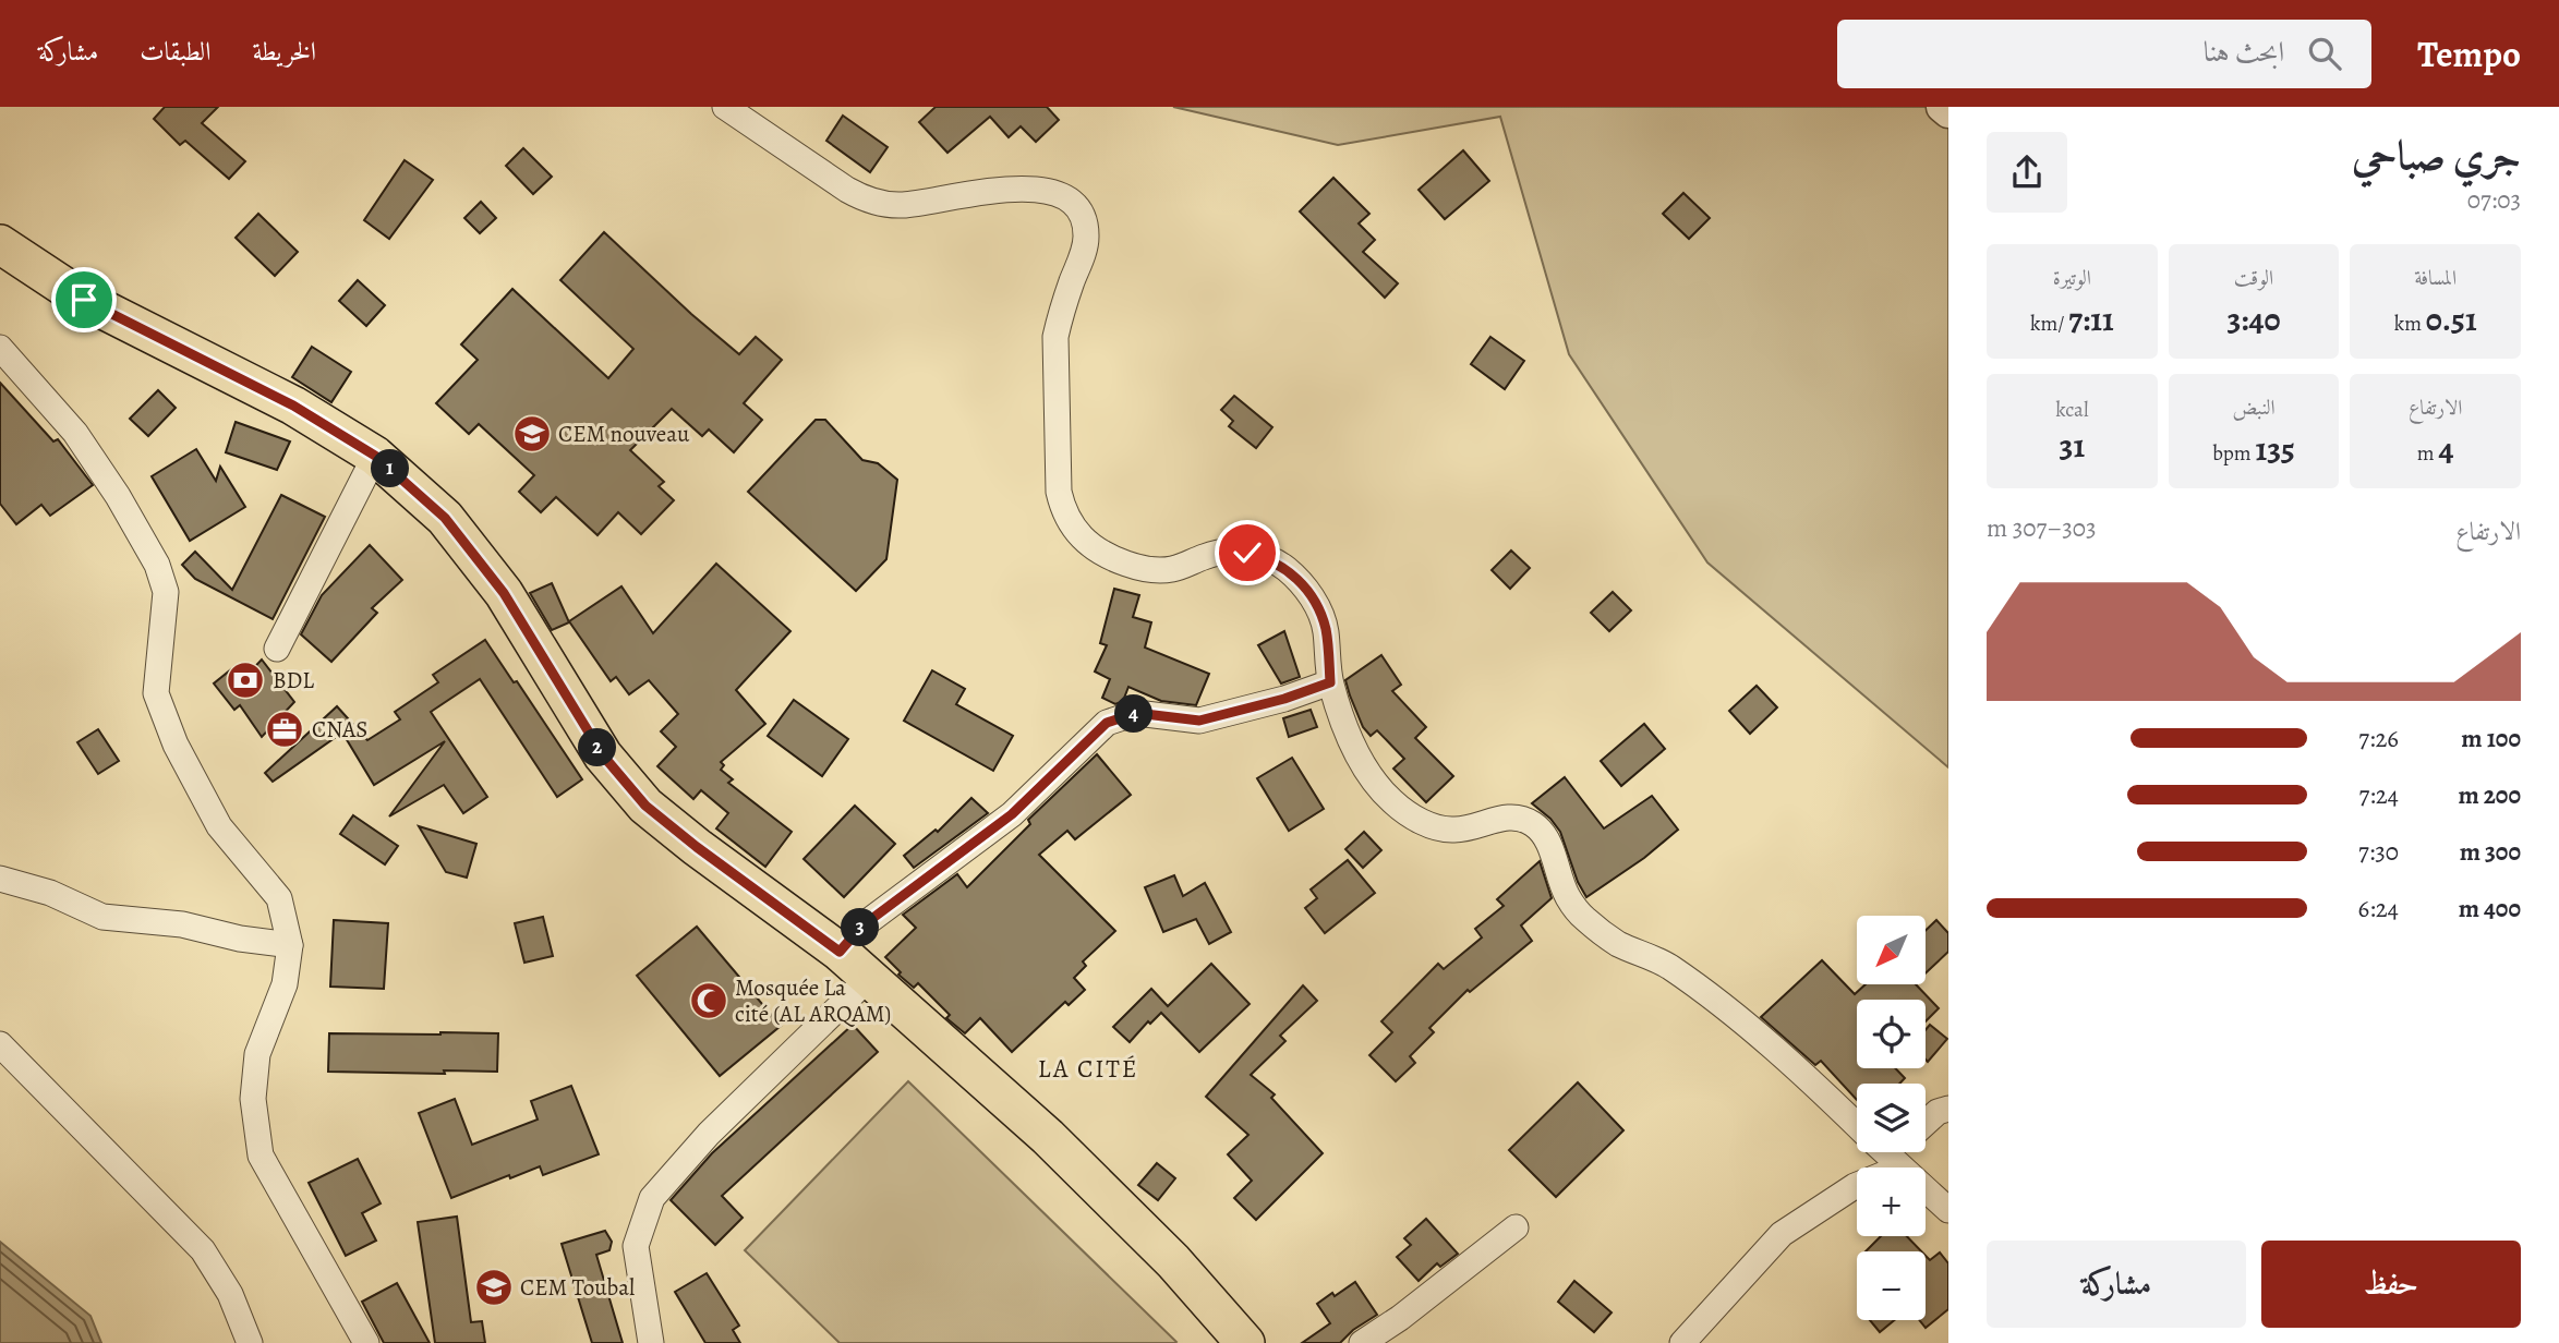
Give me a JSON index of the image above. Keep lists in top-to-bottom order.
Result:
{
  "districts": ["LA CITÉ"],
  "places": {
    "school or university": ["CEM nouveau", "CEM Toubal"],
    "bank": ["BDL"],
    "office": ["CNAS"],
    "mosque": ["Mosquée La cité (AL ARQAM)"]
  },
  "north": "bottom left",
  "page": {
    "header": "Tempo",
    "search": "ابحث هنا",
    "nav": ["الخريطة", "الطبقات", "مشاركة"],
    "heading": ["جري صباحي", "07:03"],
    "stats": [
      ["المسافة", "0.51 km"],
      ["الوقت", "3:40"],
      ["الوتيرة", "7:11 /km"],
      ["الارتفاع", "4 m"],
      ["النبض", "135 bpm"],
      ["kcal", "31"]
    ],
    "pins": [
      "1",
      "4",
      "2",
      "3"
    ],
    "chart": ["الارتفاع", "303–307 m"],
    "list": [
      {
        "name": "100 m",
        "note": "7:26"
      },
      {
        "name": "200 m",
        "note": "7:24"
      },
      {
        "name": "300 m",
        "note": "7:30"
      },
      {
        "name": "400 m",
        "note": "6:24"
      }
    ],
    "map_buttons": ["+", "−"],
    "buttons": ["حفظ", "مشاركة"]
  }
}
